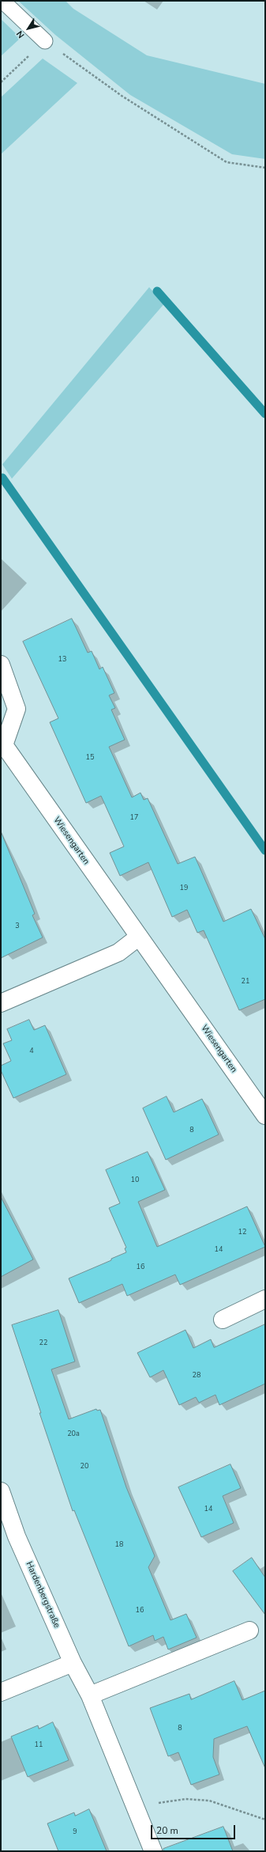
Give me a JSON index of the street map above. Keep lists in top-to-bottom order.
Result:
{
  "streets": {
    "street": ["Wiesengarten", "Hardenbergstraße"]
  },
  "house_numbers": [
    "13",
    "15",
    "17",
    "19",
    "3",
    "21",
    "4",
    "8",
    "10",
    "12",
    "14",
    "16",
    "22",
    "28",
    "20a",
    "20",
    "14",
    "18",
    "16",
    "8",
    "11",
    "9"
  ],
  "scale_bar": "20 m",
  "north": "bottom left"
}
